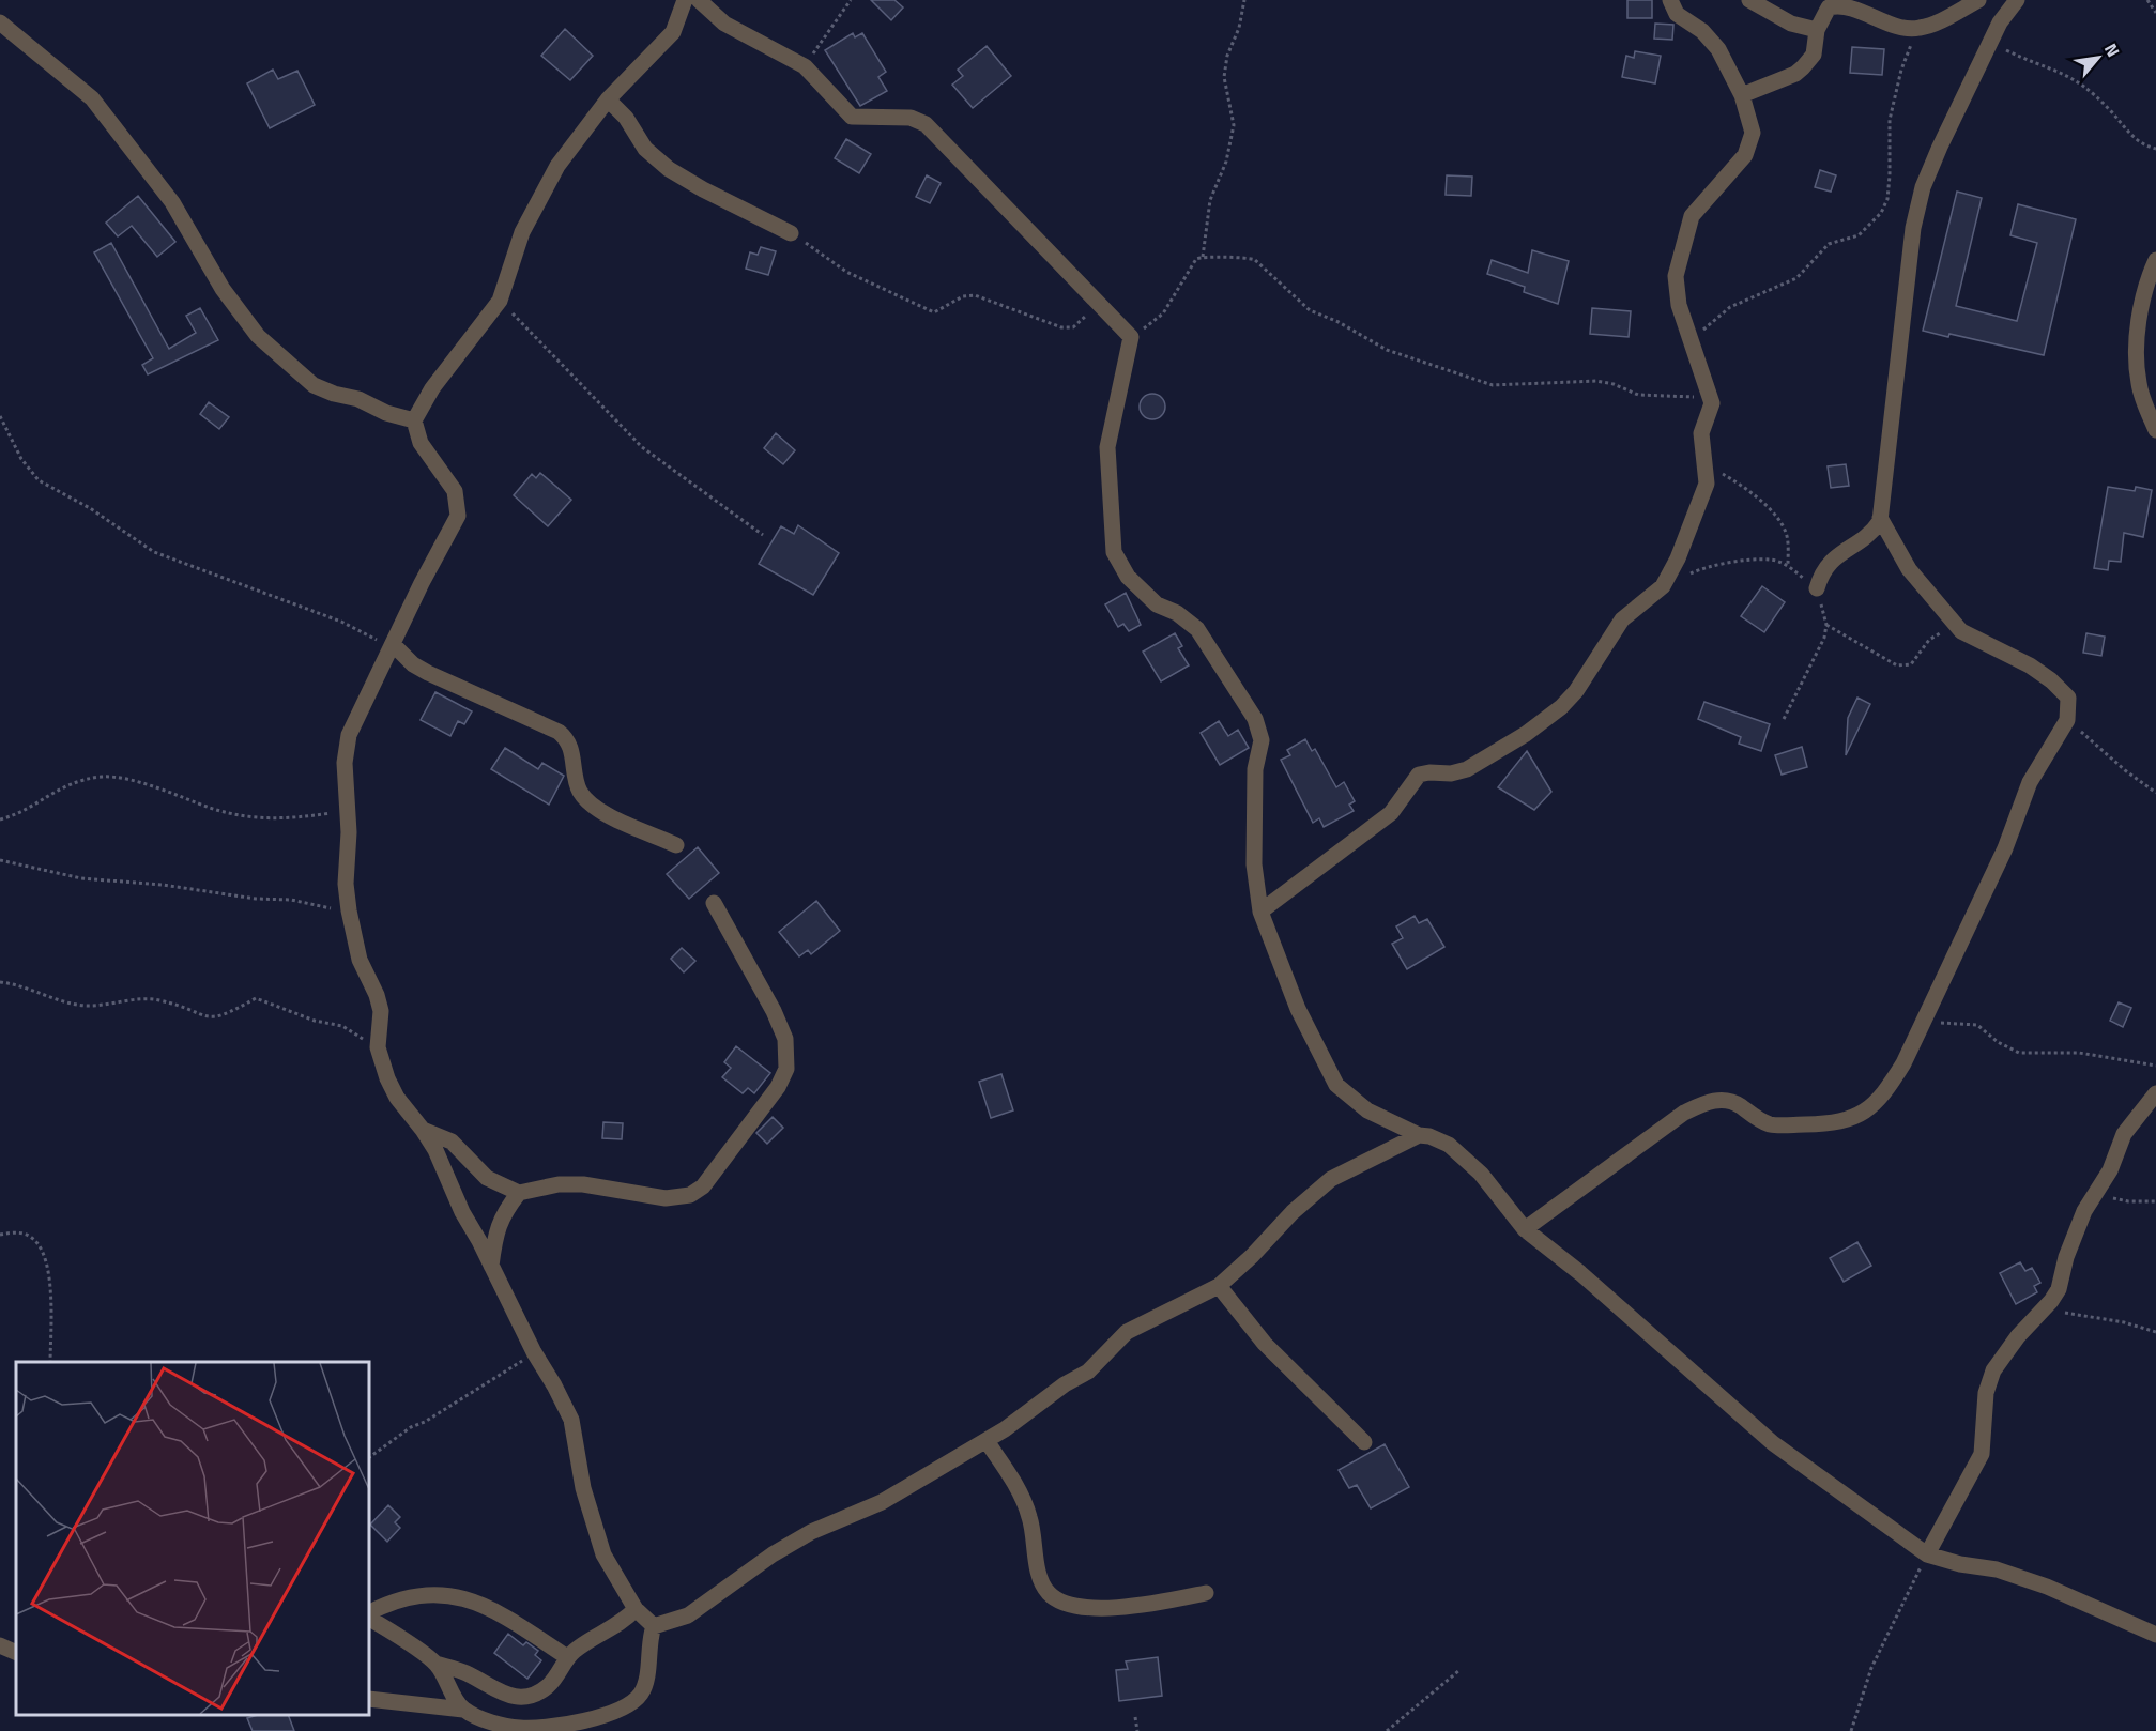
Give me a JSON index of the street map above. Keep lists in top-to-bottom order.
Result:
{
  "north": "top right"
}
